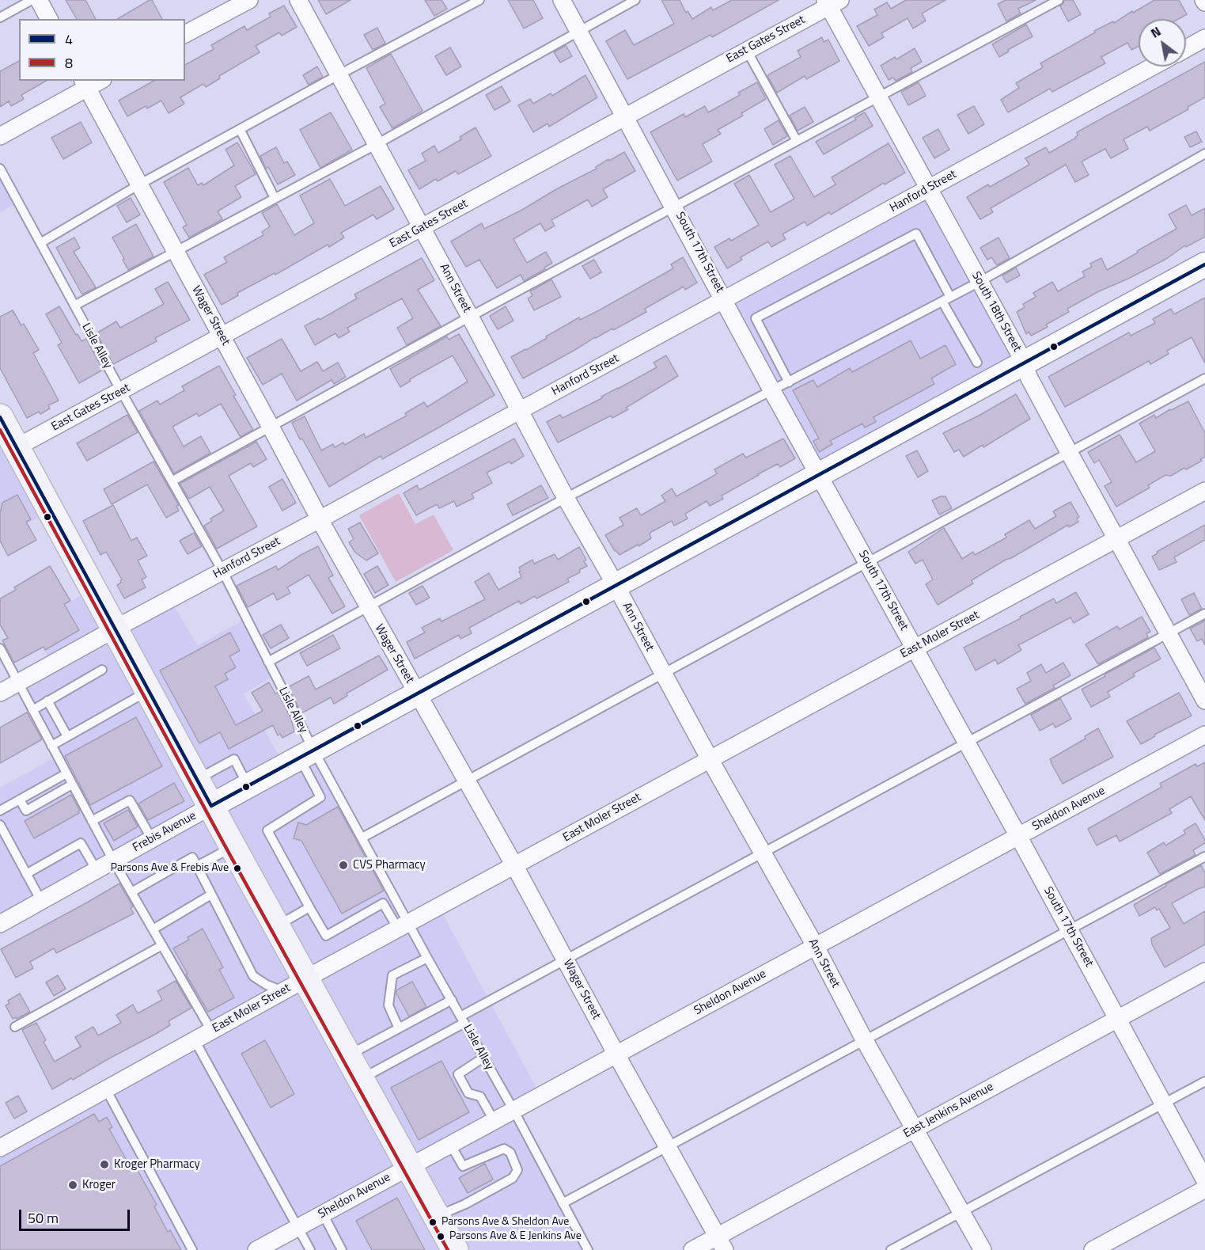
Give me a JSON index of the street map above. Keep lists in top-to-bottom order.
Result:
{
  "streets": {
    "main road": ["Frebis Avenue"],
    "street": [
      "East Gates Street",
      "Hanford Street",
      "South 17th Street",
      "Ann Street",
      "South 18th Street",
      "Wager Street",
      "East Moler Street",
      "Sheldon Avenue",
      "East Jenkins Avenue"
    ],
    "lane": ["Lisle Alley"]
  },
  "crossings": [
    ["East Gates Street", "South 17th Street"],
    ["East Gates Street", "Ann Street"],
    ["East Gates Street", "South 18th Street"],
    ["East Gates Street", "Wager Street"],
    ["East Gates Street", "Lisle Alley"],
    ["Hanford Street", "South 17th Street"],
    ["Hanford Street", "Ann Street"],
    ["Hanford Street", "South 18th Street"],
    ["Hanford Street", "Wager Street"],
    ["Hanford Street", "Lisle Alley"],
    ["South 17th Street", "East Moler Street"],
    ["South 17th Street", "Sheldon Avenue"],
    ["South 17th Street", "Frebis Avenue"],
    ["South 17th Street", "East Jenkins Avenue"],
    ["Ann Street", "East Moler Street"],
    ["Ann Street", "Sheldon Avenue"],
    ["Ann Street", "Frebis Avenue"],
    ["Ann Street", "East Jenkins Avenue"],
    ["South 18th Street", "East Moler Street"],
    ["South 18th Street", "Frebis Avenue"],
    ["Wager Street", "East Moler Street"],
    ["Wager Street", "Sheldon Avenue"],
    ["Wager Street", "Frebis Avenue"],
    ["Wager Street", "East Jenkins Avenue"],
    ["Lisle Alley", "East Moler Street"],
    ["Lisle Alley", "Sheldon Avenue"],
    ["Lisle Alley", "Frebis Avenue"]
  ],
  "places": [
    "CVS Pharmacy",
    "Parsons Ave & Frebis Ave",
    "Kroger Pharmacy",
    "Kroger",
    "Parsons Ave & Sheldon Ave",
    "Parsons Ave & E Jenkins Ave"
  ],
  "lines": ["transit line 4", "transit line 8"],
  "legend": ["4", "8"],
  "scale_bar": "50 m",
  "north": "top left"
}
